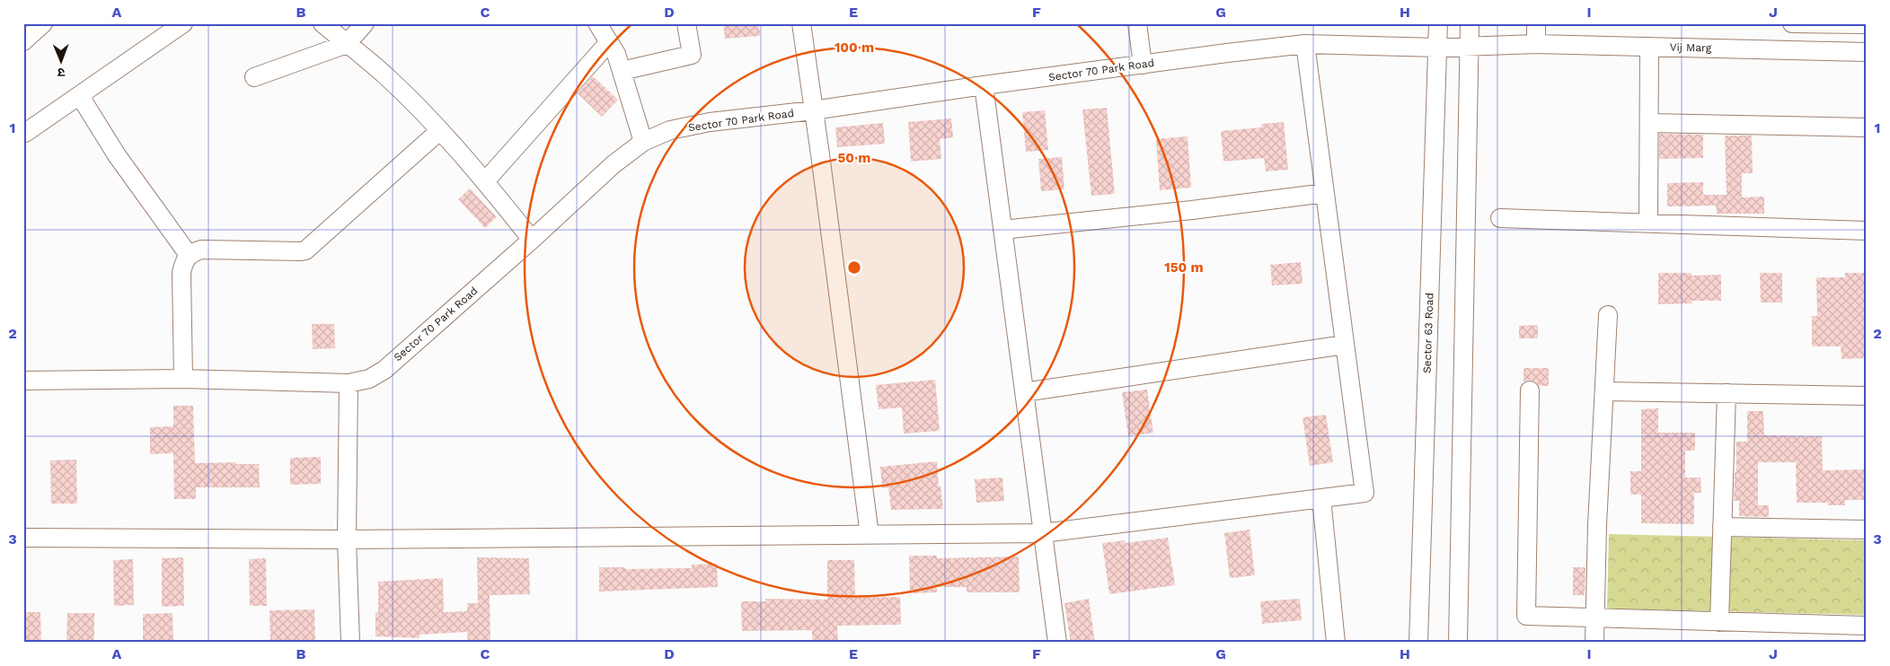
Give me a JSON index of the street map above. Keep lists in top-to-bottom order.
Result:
{
  "streets": {
    "street": ["Vij Marg", "Sector 70 Park Road", "Sector 63 Road"]
  },
  "crossings": [
    ["Vij Marg", "Sector 70 Park Road"],
    ["Sector 70 Park Road", "Sector 63 Road"]
  ],
  "north": "bottom",
  "grid": {
    "columns": [
      "A",
      "B",
      "C",
      "D",
      "E",
      "F",
      "G",
      "H",
      "I",
      "J"
    ],
    "rows": ["1", "2", "3"]
  },
  "rings": ["100 m", "50 m", "150 m"]
}
